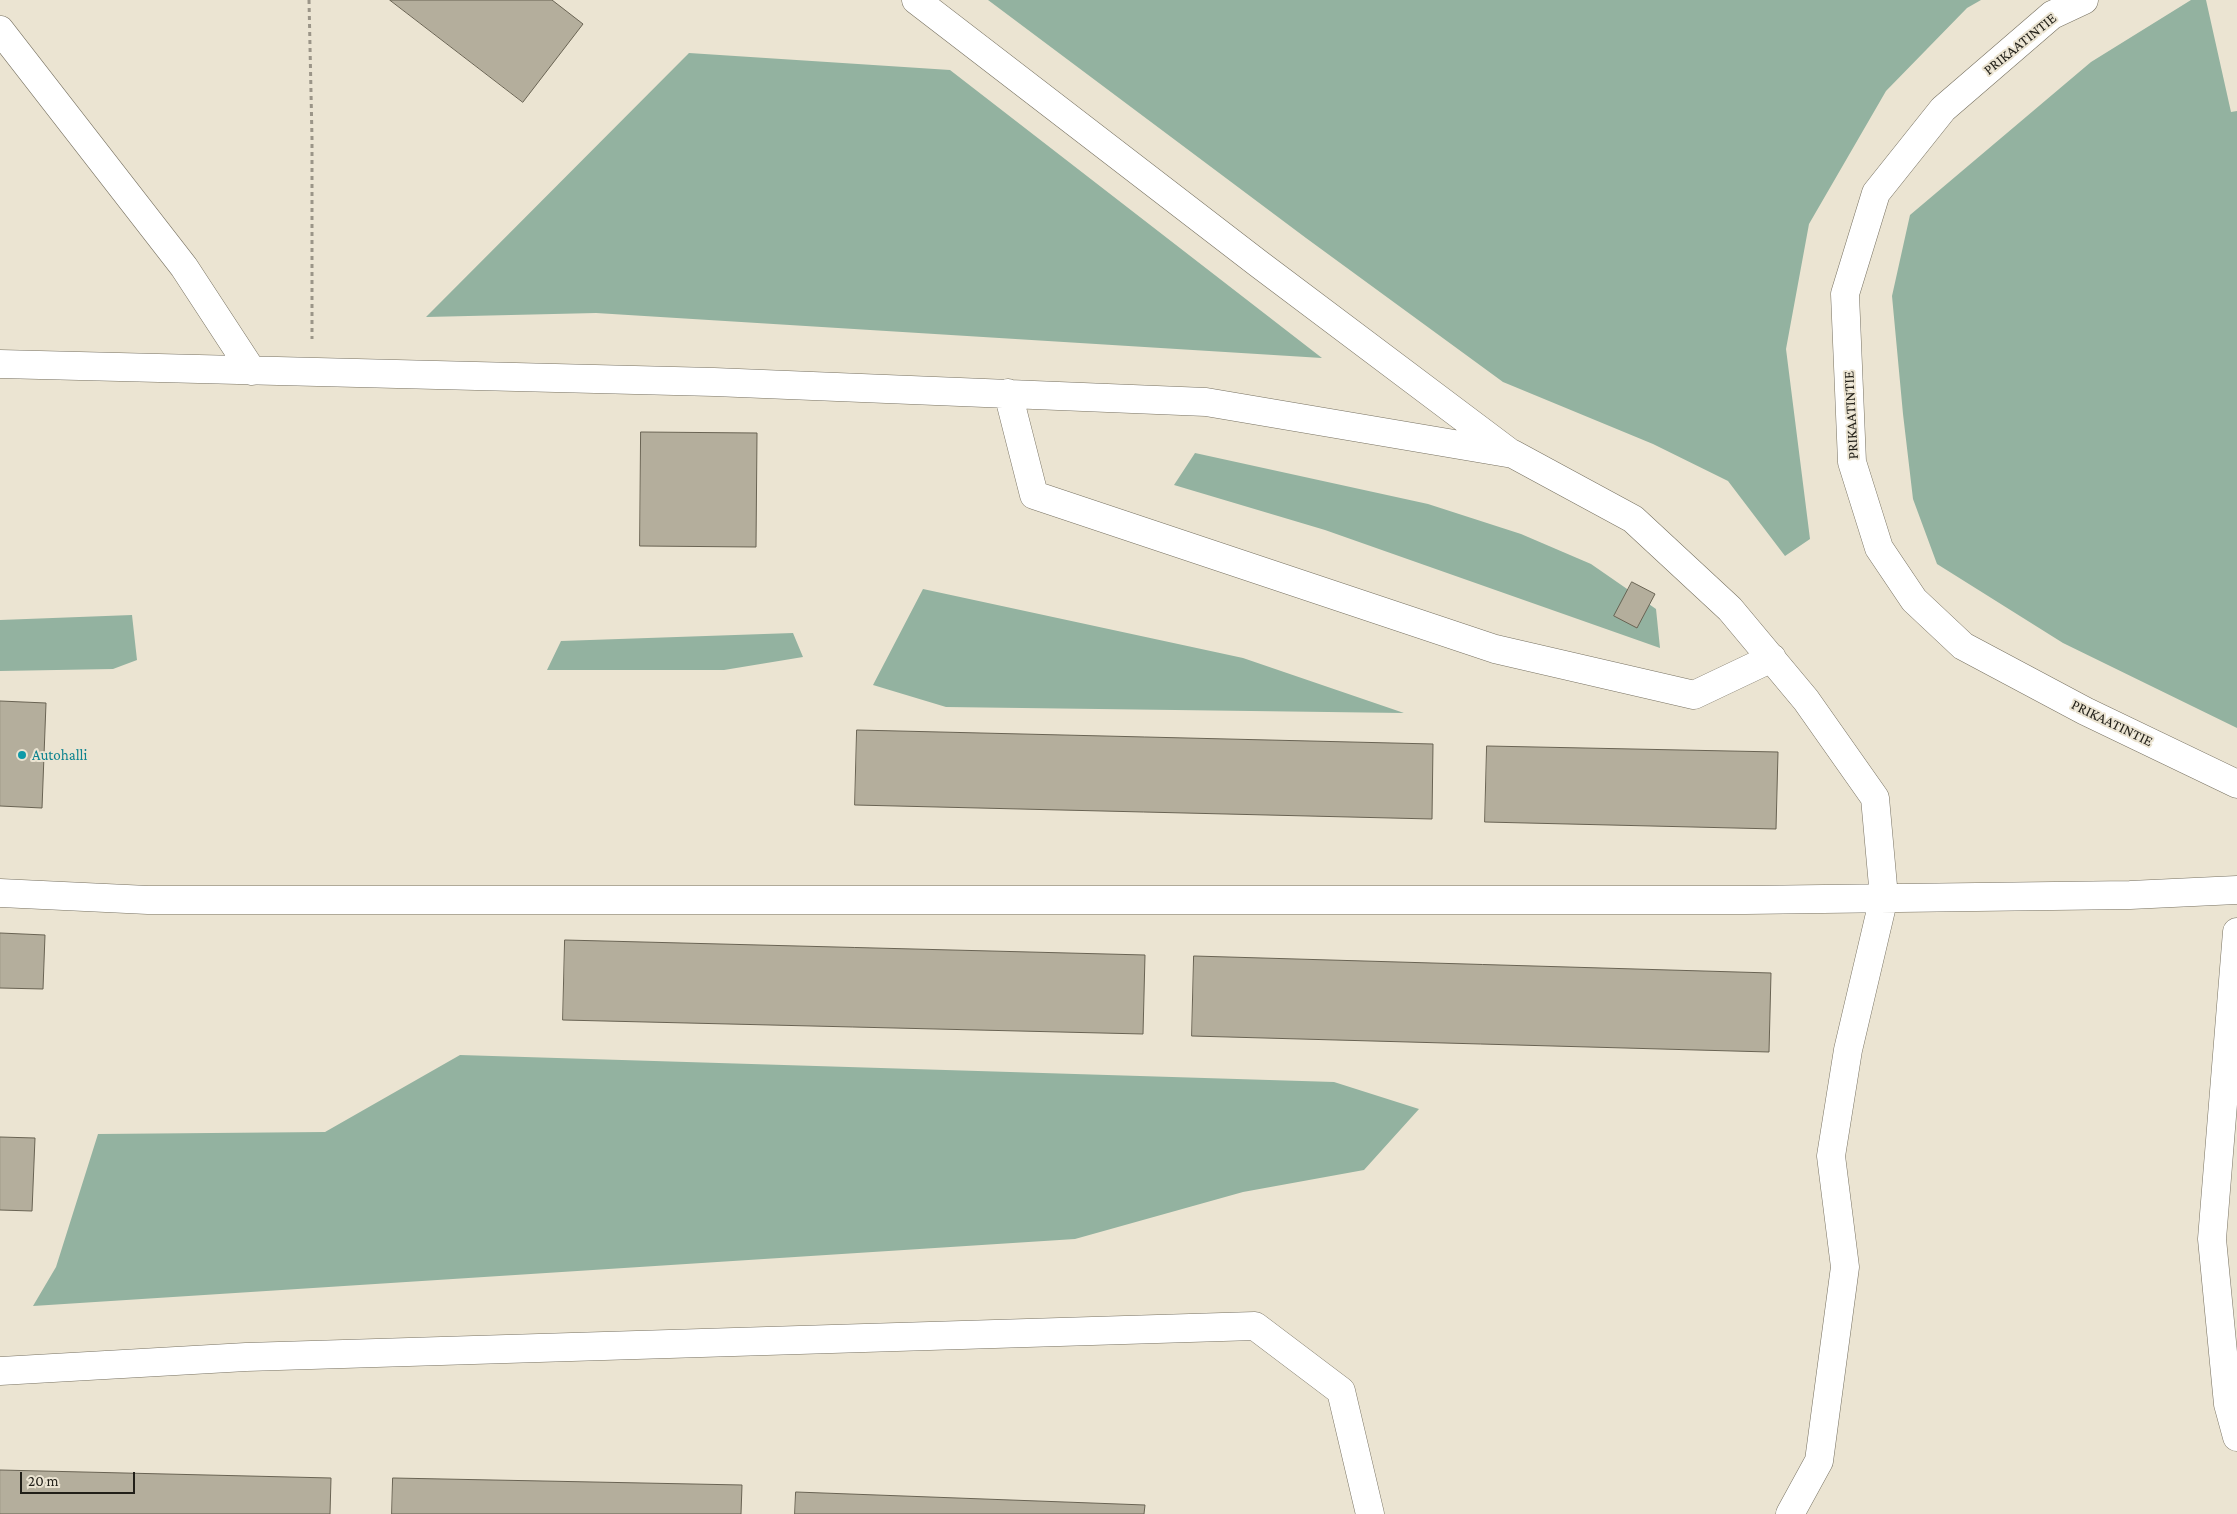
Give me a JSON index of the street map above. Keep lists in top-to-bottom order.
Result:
{
  "streets": {
    "street": ["PRIKAATINTIE"]
  },
  "places": ["Autohalli"],
  "scale_bar": "20 m"
}
